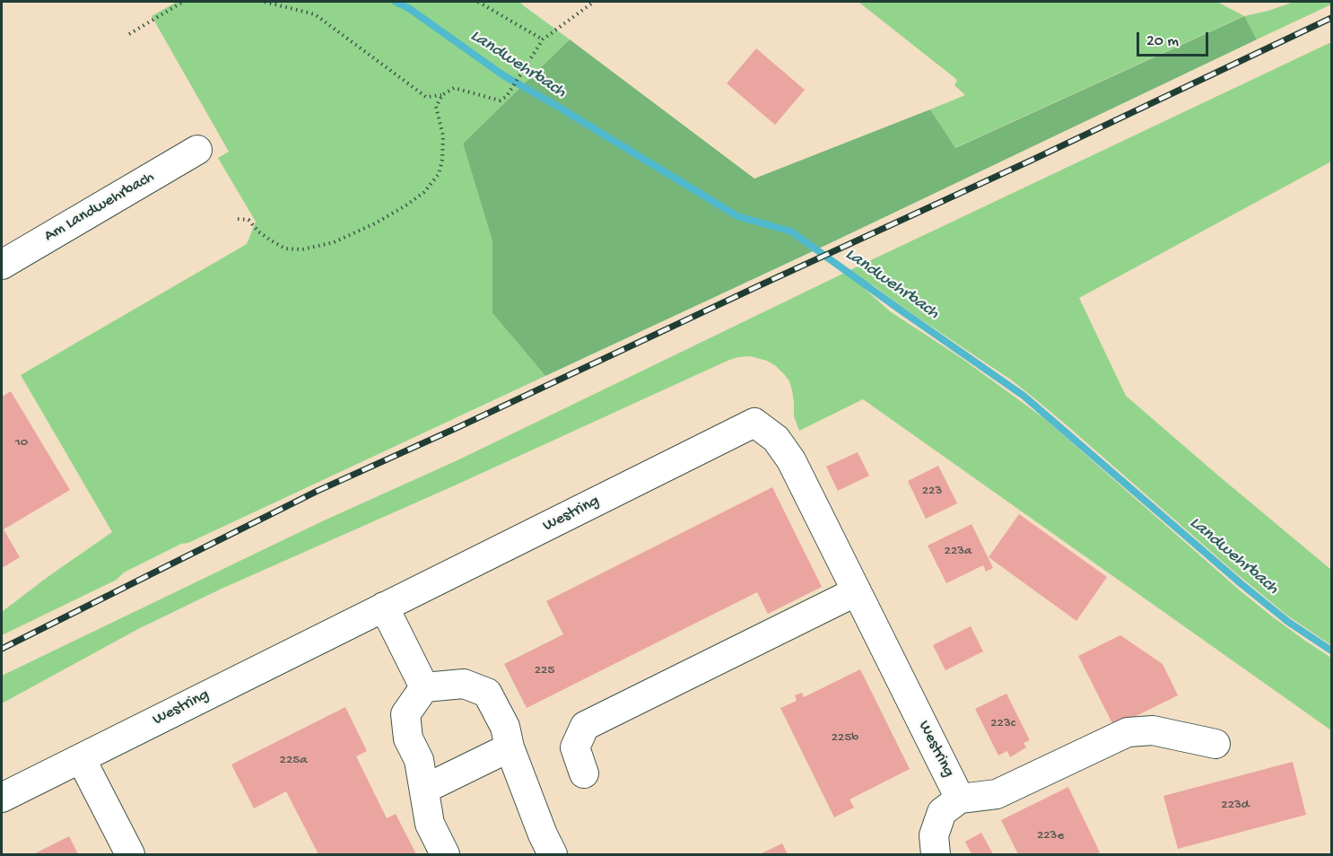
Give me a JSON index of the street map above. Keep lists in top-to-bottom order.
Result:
{
  "streets": {
    "street": ["Am Landwehrbach", "Westring"]
  },
  "water": ["Landwehrbach"],
  "house_numbers": [
    "10",
    "223",
    "223a",
    "225",
    "223c",
    "225b",
    "225a",
    "223d",
    "223e"
  ],
  "scale_bar": "20 m"
}
